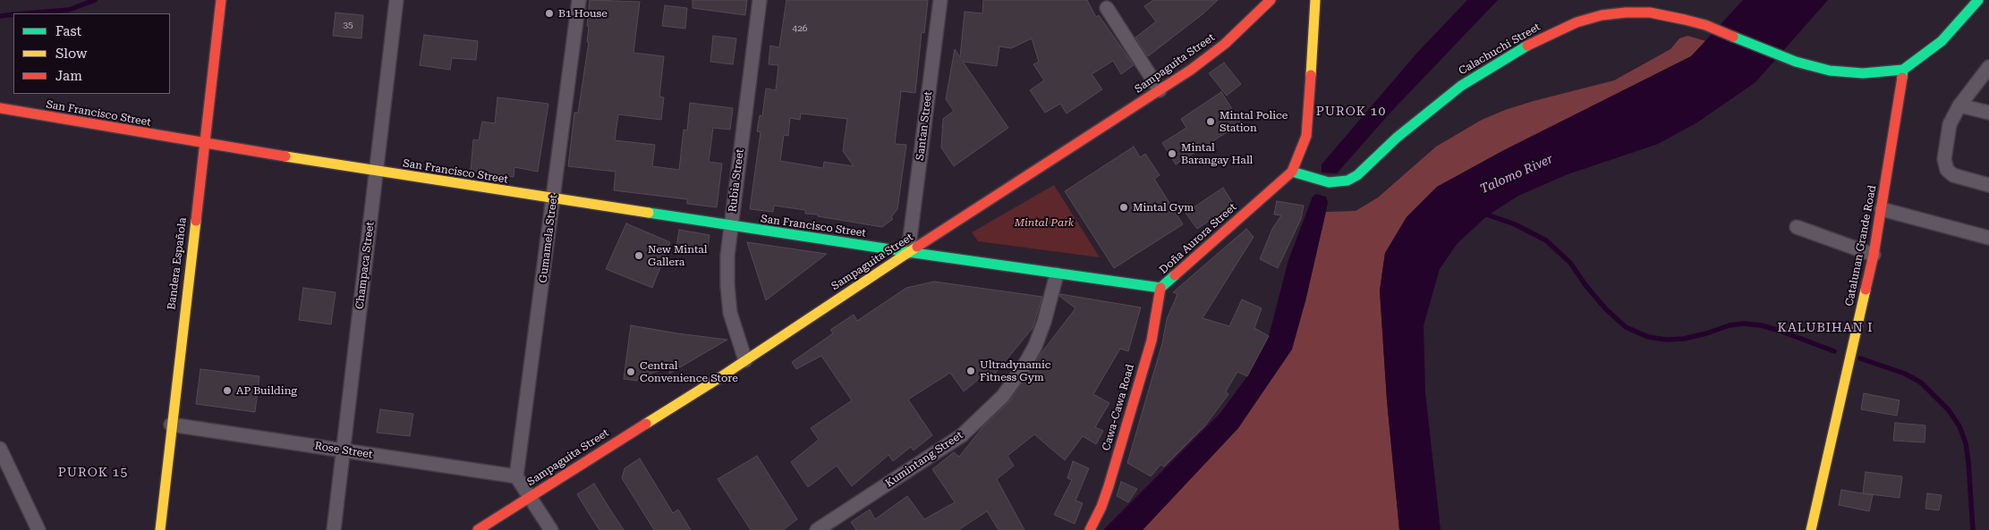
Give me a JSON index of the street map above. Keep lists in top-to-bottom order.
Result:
{
  "streets": {
    "main road": [
      "Calachuchi Street",
      "Sampaguita Street",
      "San Francisco Street",
      "Doña Aurora Street",
      "Catalunan Grande Road",
      "Bandera Española",
      "Cawa-Cawa Road"
    ],
    "street": [
      "Santan Street",
      "Rubia Street",
      "Gumamela Street",
      "Champaca Street",
      "Rose Street",
      "Kumintang Street"
    ]
  },
  "crossings": [
    ["Calachuchi Street", "Doña Aurora Street"],
    ["Calachuchi Street", "Catalunan Grande Road"],
    ["Sampaguita Street", "San Francisco Street"],
    ["Sampaguita Street", "Santan Street"],
    ["Sampaguita Street", "Rubia Street"],
    ["Sampaguita Street", "Doña Aurora Street"],
    ["San Francisco Street", "Santan Street"],
    ["San Francisco Street", "Rubia Street"],
    ["San Francisco Street", "Gumamela Street"],
    ["San Francisco Street", "Doña Aurora Street"],
    ["San Francisco Street", "Bandera Española"],
    ["San Francisco Street", "Champaca Street"],
    ["Santan Street", "Doña Aurora Street"],
    ["Gumamela Street", "Rose Street"],
    ["Doña Aurora Street", "Cawa-Cawa Road"],
    ["Doña Aurora Street", "Kumintang Street"],
    ["Bandera Española", "Rose Street"],
    ["Champaca Street", "Rose Street"]
  ],
  "districts": ["PUROK 10", "KALUBIHAN I", "PUROK 15"],
  "water": ["Talomo River"],
  "parks": ["Mintal Park"],
  "places": [
    "B1 House",
    "Mintal Police Station",
    "Mintal Barangay Hall",
    "Mintal Gym",
    "New Mintal Gallera",
    "Ultradynamic Fitness Gym",
    "Central Convenience Store",
    "AP Building"
  ],
  "house_numbers": ["35", "426"],
  "legend": ["Fast", "Slow", "Jam"]
}
